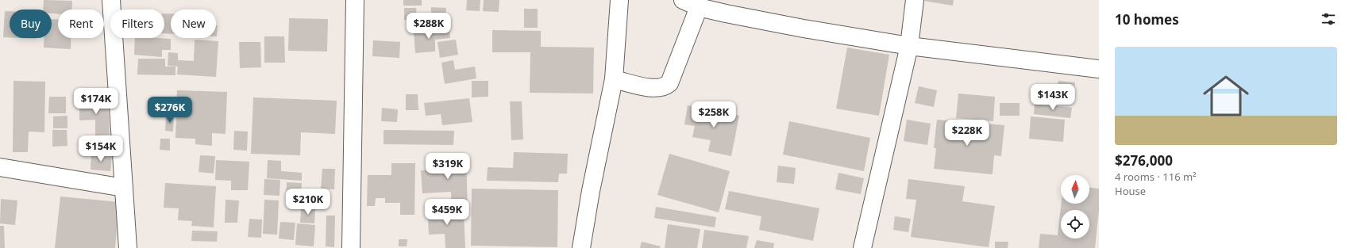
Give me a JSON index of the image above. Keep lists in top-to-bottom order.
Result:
{
  "north": "top",
  "page": {
    "heading": "10 homes",
    "chip": [
      "Buy",
      "Rent",
      "Filters",
      "New"
    ],
    "price": [
      "$288K",
      "$143K",
      "$174K",
      "$276K",
      "$258K",
      "$228K",
      "$154K",
      "$319K",
      "$210K",
      "$459K"
    ],
    "list": [
      {
        "name": "$276,000",
        "note": "4 rooms · 116 m² · House"
      }
    ]
  }
}
